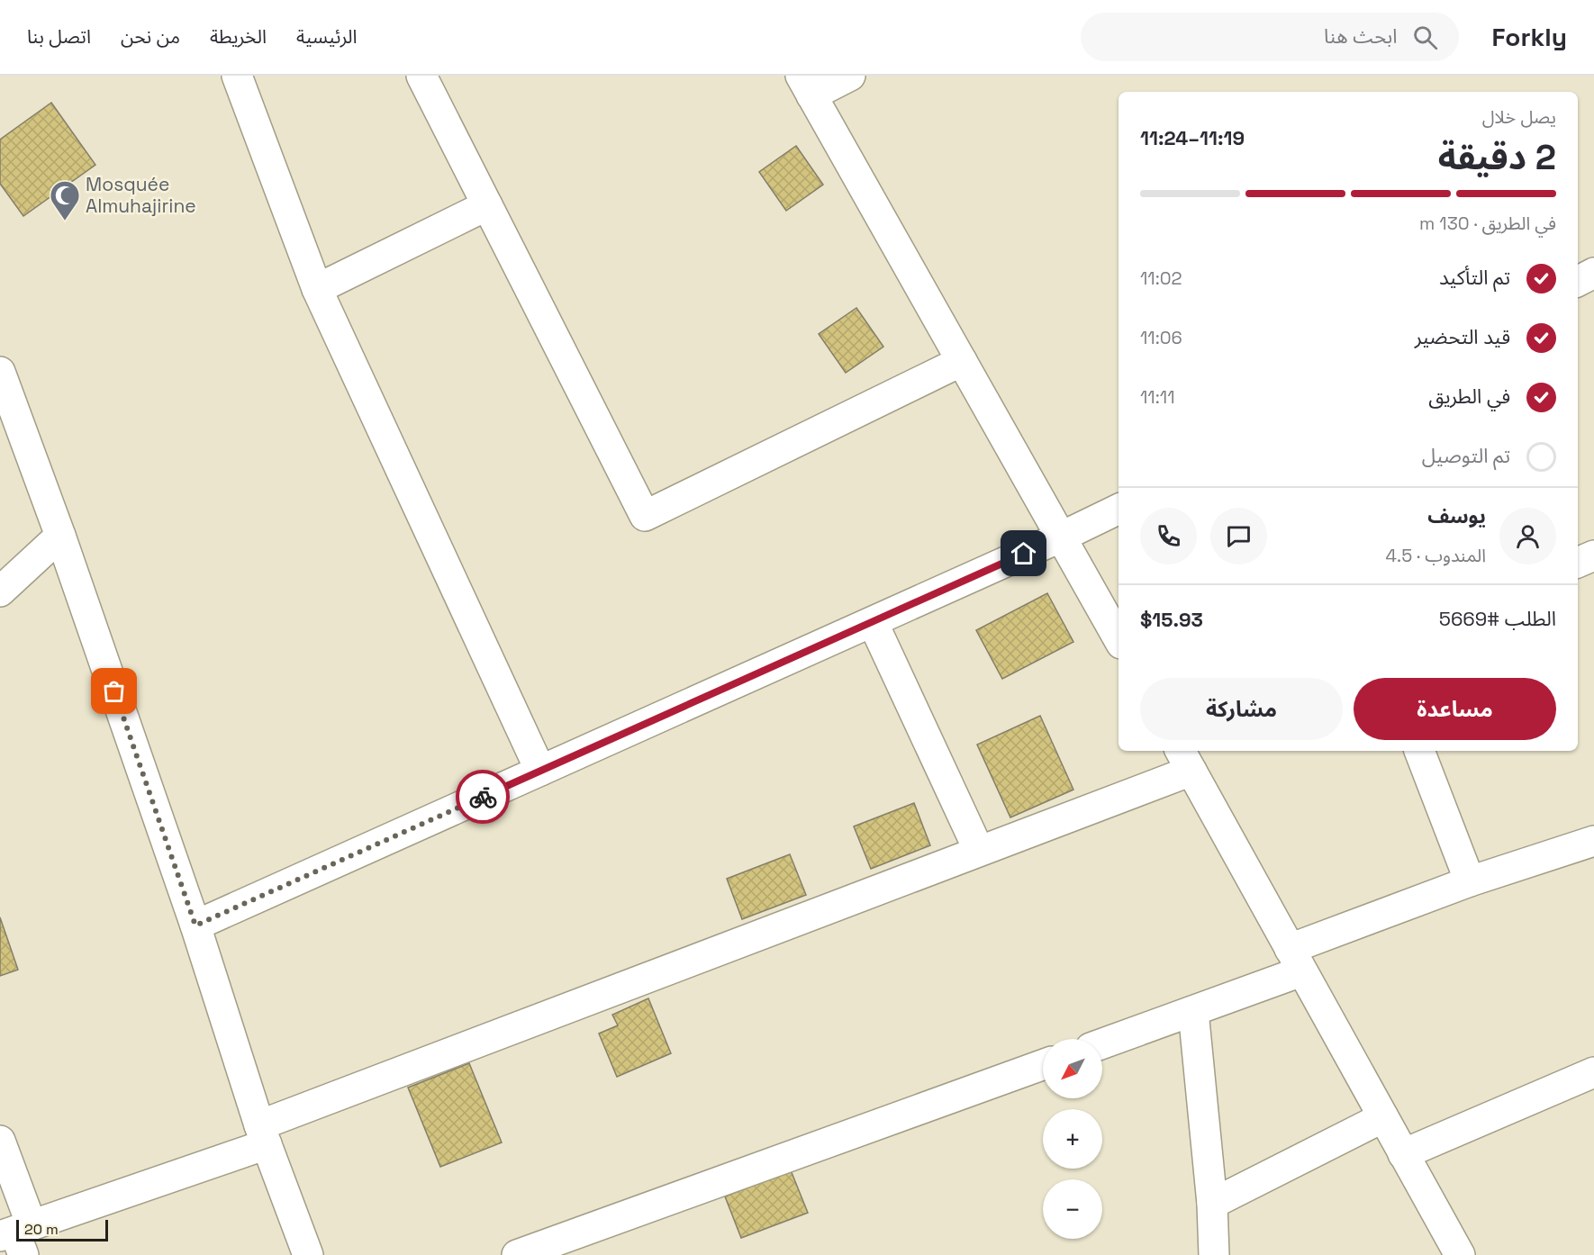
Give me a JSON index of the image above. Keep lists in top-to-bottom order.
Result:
{
  "places": {
    "mosque": ["Mosquée Almuhajirine"]
  },
  "scale_bar": "20 m",
  "north": "bottom left",
  "page": {
    "header": "Forkly",
    "search": "ابحث هنا",
    "nav": [
      "الرئيسية",
      "الخريطة",
      "من نحن",
      "اتصل بنا"
    ],
    "heading": ["2 دقيقة", "يصل خلال", "11:19–11:24"],
    "panel": [
      "يوسف",
      "المندوب · 4.5",
      "الطلب #5669",
      "$15.93"
    ],
    "bar": "في الطريق · 130 m",
    "list": [
      ["تم التأكيد", "11:02"],
      ["قيد التحضير", "11:06"],
      ["في الطريق", "11:11"],
      "تم التوصيل"
    ],
    "buttons": ["مساعدة", "مشاركة"],
    "map_buttons": ["+", "−"],
    "scale": "20 m"
  }
}
